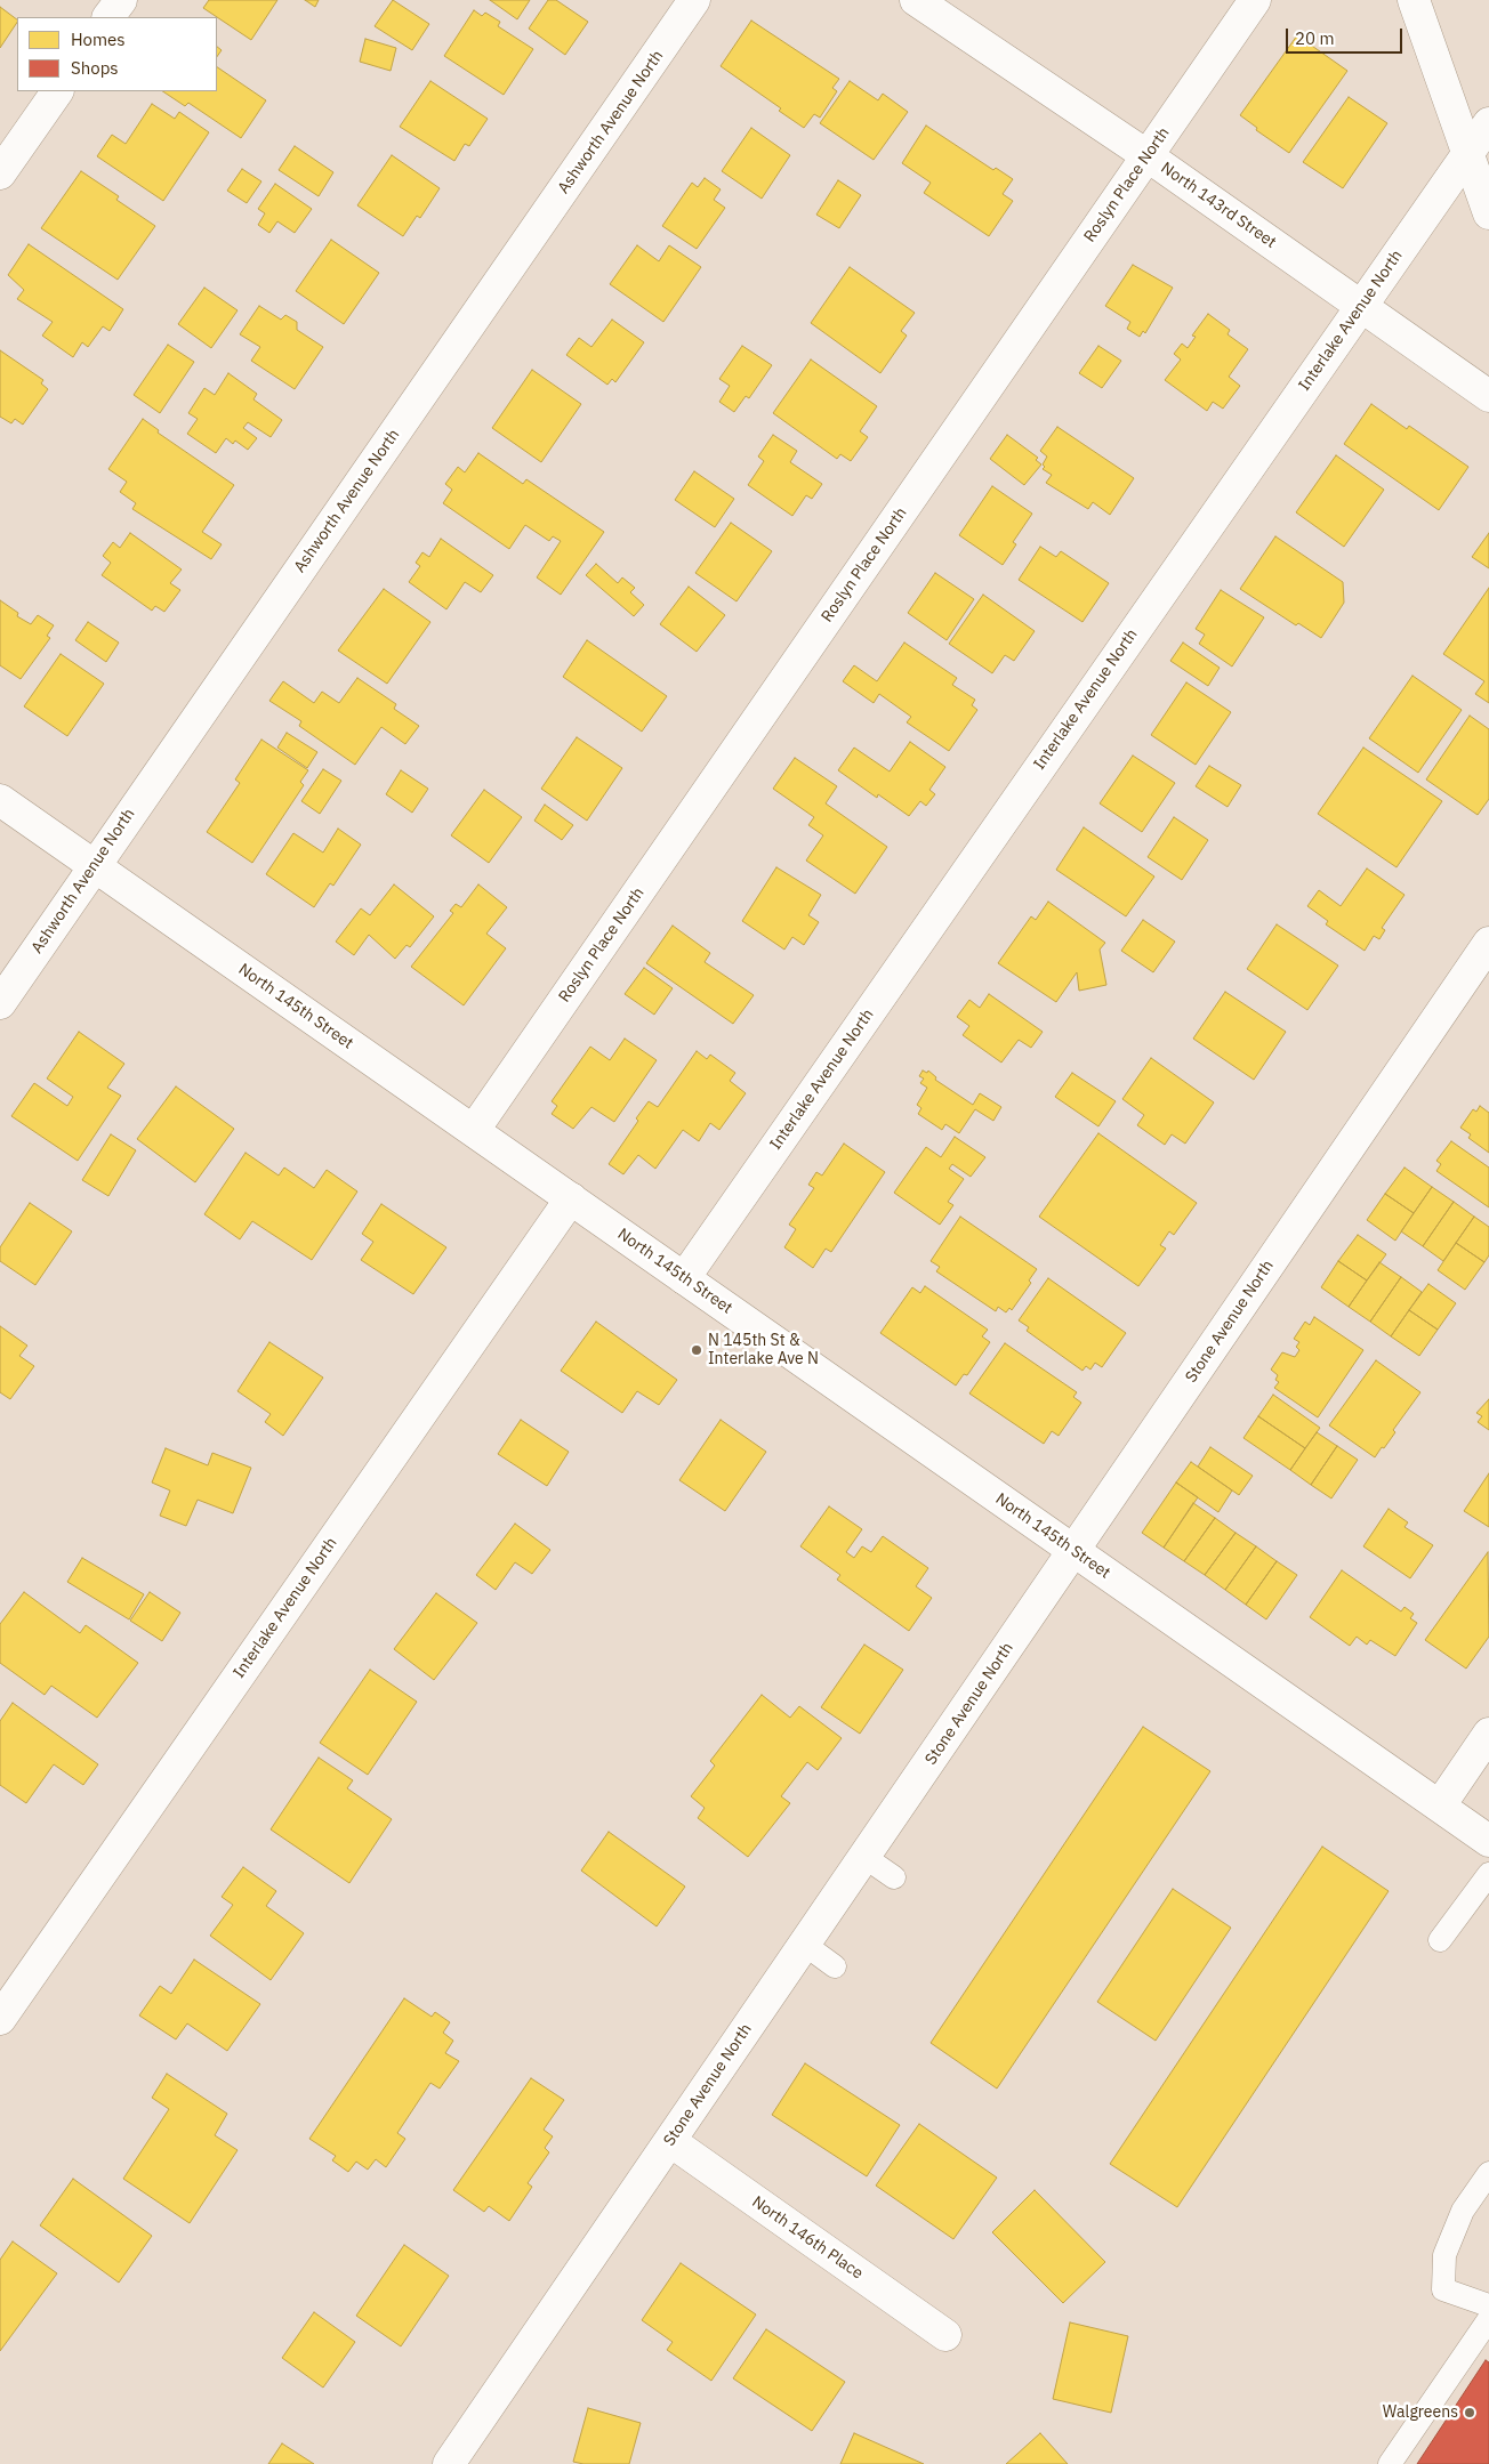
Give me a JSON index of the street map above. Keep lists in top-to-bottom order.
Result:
{
  "streets": {
    "street": [
      "Ashworth Avenue North",
      "Roslyn Place North",
      "North 143rd Street",
      "Interlake Avenue North",
      "North 145th Street",
      "Stone Avenue North",
      "North 146th Place"
    ]
  },
  "crossings": [
    ["Ashworth Avenue North", "North 145th Street"],
    ["Roslyn Place North", "North 143rd Street"],
    ["Roslyn Place North", "North 145th Street"],
    ["North 143rd Street", "Interlake Avenue North"],
    ["Interlake Avenue North", "North 145th Street"],
    ["North 145th Street", "Stone Avenue North"],
    ["Stone Avenue North", "North 146th Place"]
  ],
  "places": ["N 145th St & Interlake Ave N", "Walgreens"],
  "legend": ["Homes", "Shops"],
  "scale_bar": "20 m"
}
